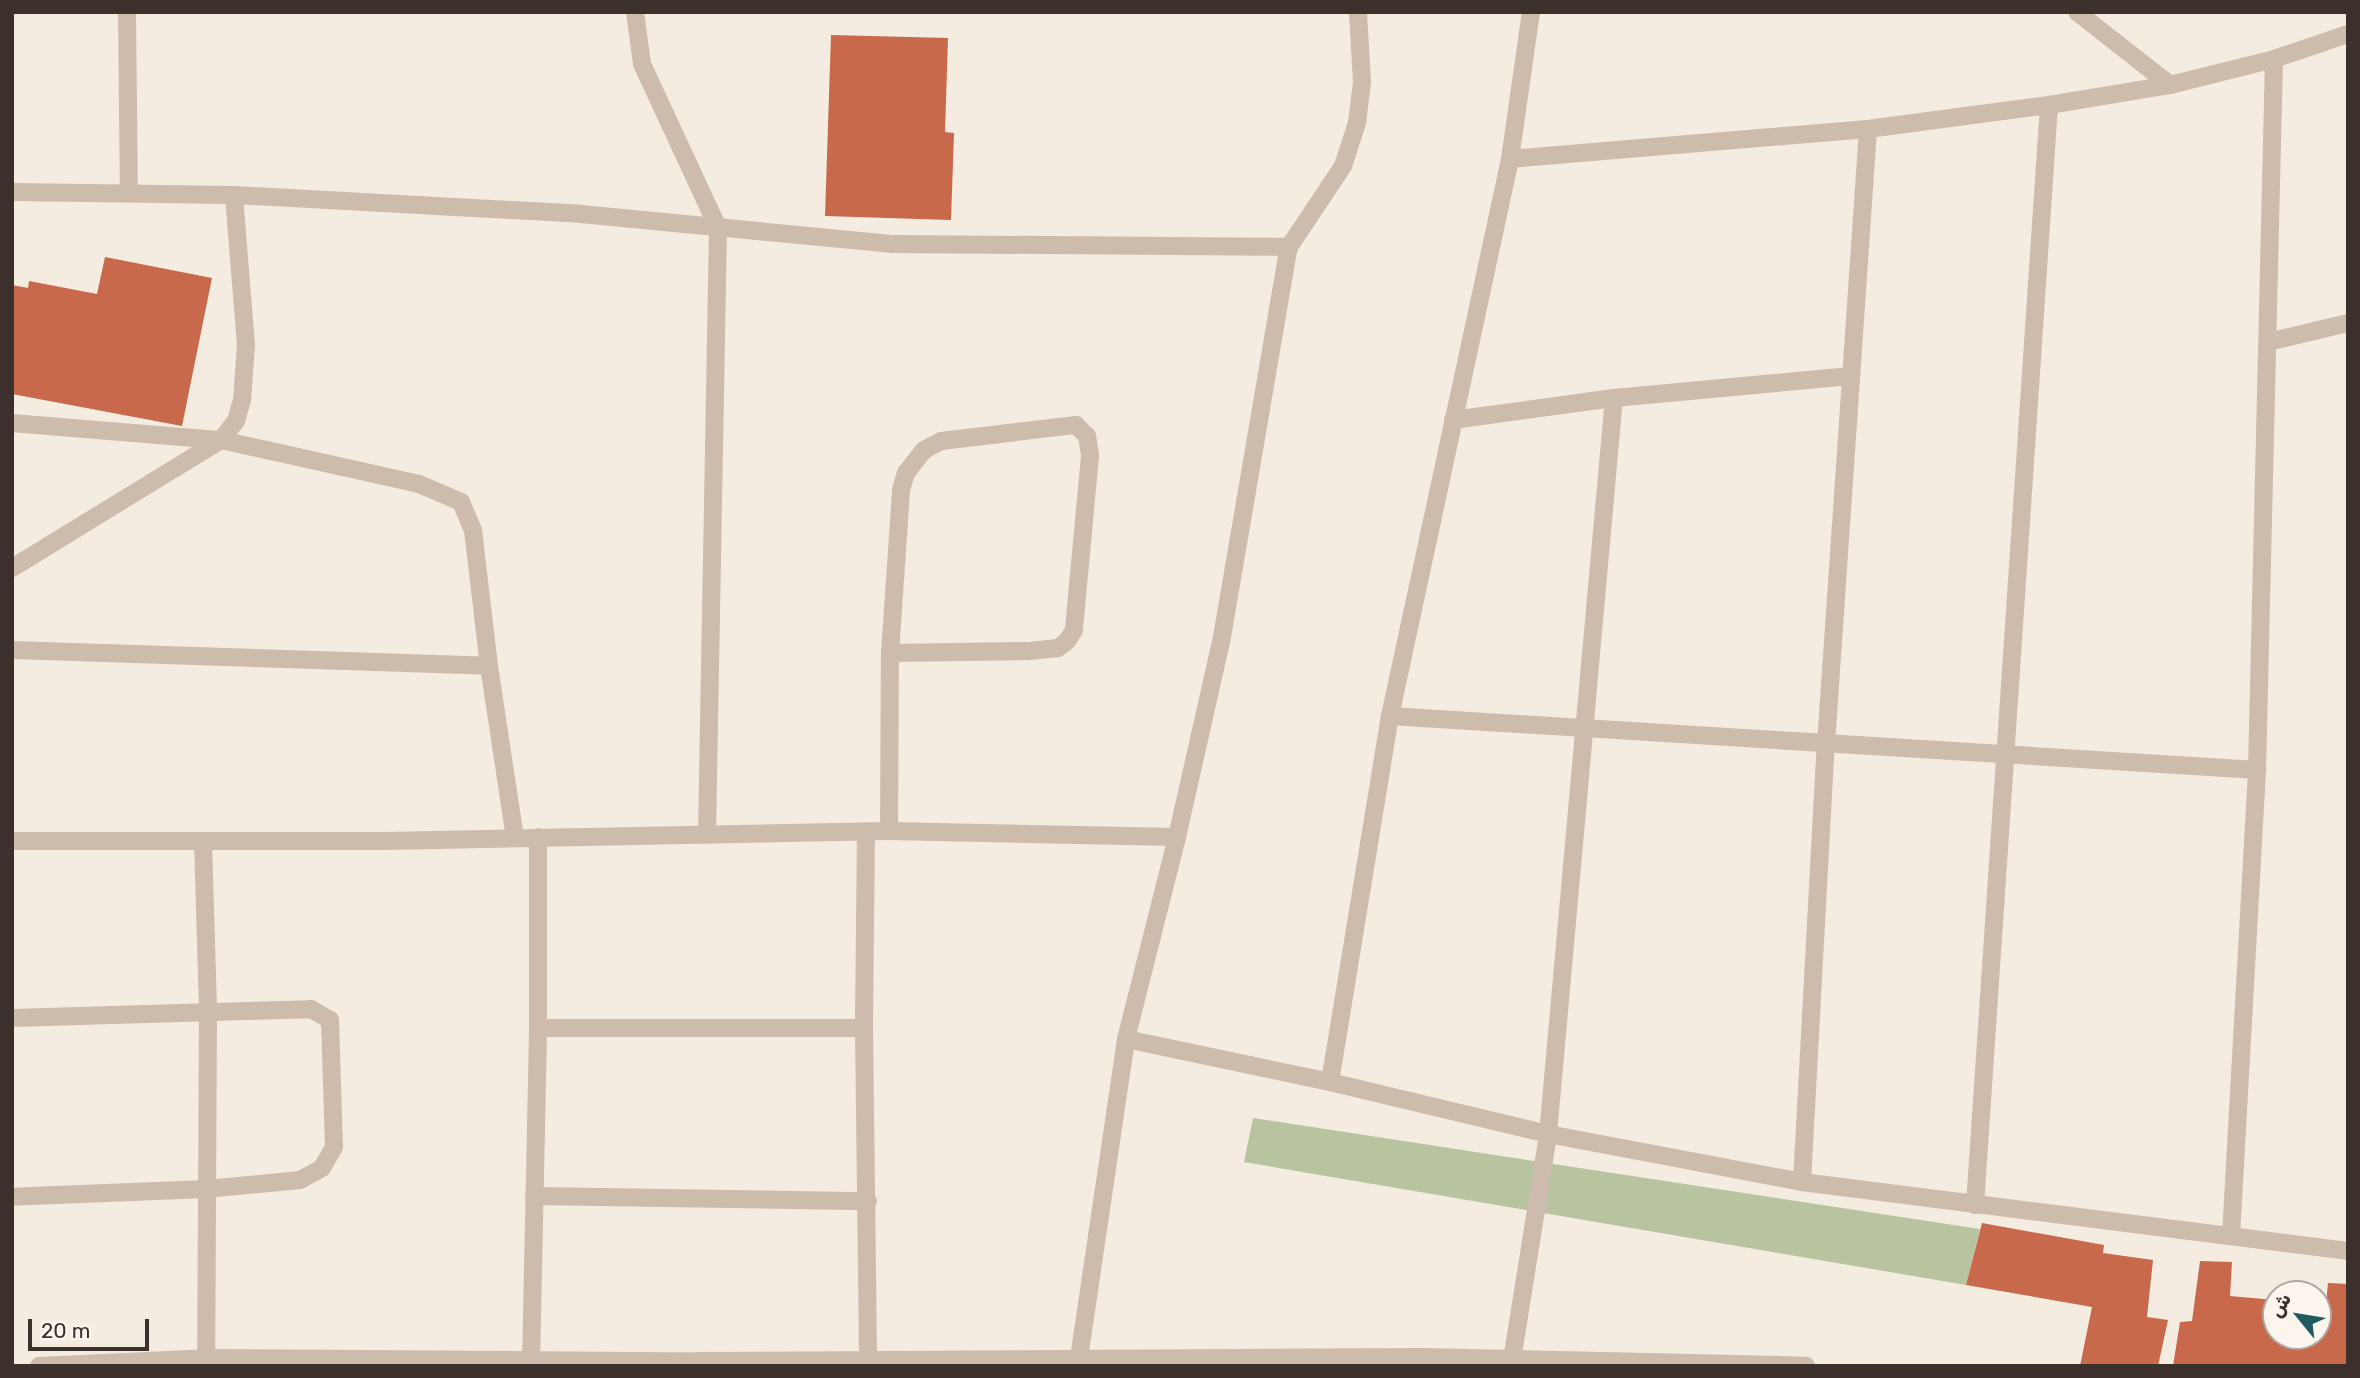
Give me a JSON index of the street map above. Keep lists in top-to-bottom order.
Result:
{
  "scale_bar": "20 m",
  "north": "top left"
}
